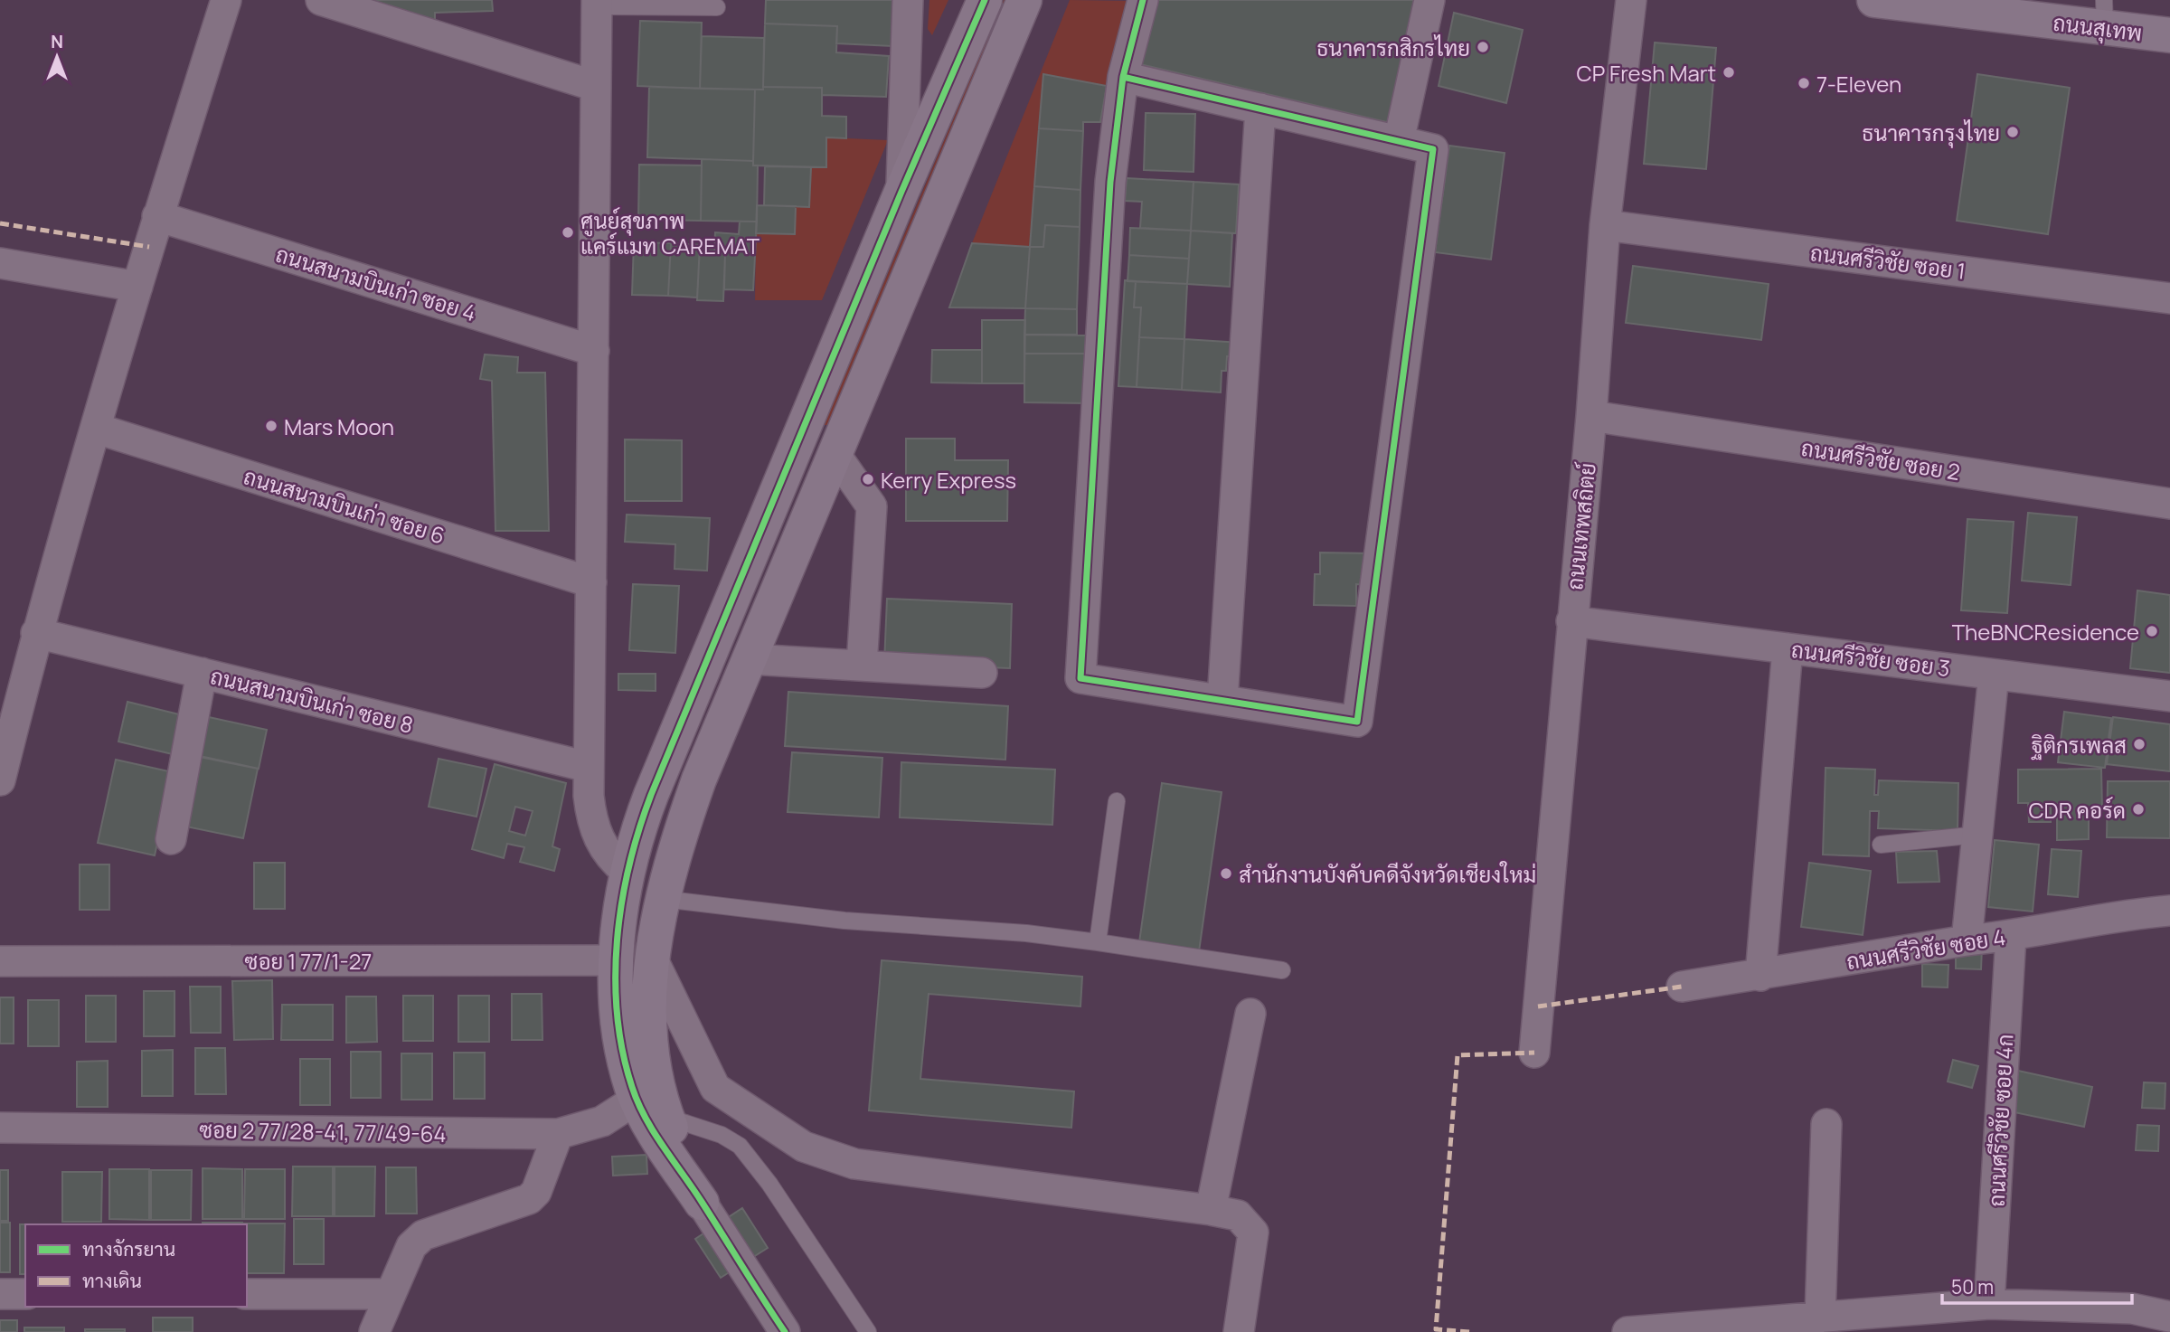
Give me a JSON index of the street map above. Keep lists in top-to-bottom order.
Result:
{
  "streets": {
    "street": [
      "ถนนสุเทพ",
      "ถนนศรีวิชัย ซอย 1",
      "ถนนสนามบินเก่า ซอย 4",
      "ถนนศรีวิชัย ซอย 2",
      "ถนนสนามบินเก่า ซอย 6",
      "ถนนเทพสถิตย์",
      "ถนนศรีวิชัย ซอย 3",
      "ถนนสนามบินเก่า ซอย 8",
      "ถนนศรีวิชัย ซอย 4",
      "ซอย 1 77/1-27",
      "ถนนศรีวิชัย ซอย 4ก",
      "ซอย 2 77/28-41, 77/49-64"
    ]
  },
  "crossings": [
    ["ถนนศรีวิชัย ซอย 1", "ถนนเทพสถิตย์"],
    ["ถนนศรีวิชัย ซอย 2", "ถนนเทพสถิตย์"],
    ["ถนนเทพสถิตย์", "ถนนศรีวิชัย ซอย 3"],
    ["ถนนศรีวิชัย ซอย 4", "ถนนศรีวิชัย ซอย 4ก"]
  ],
  "places": [
    "ธนาคารกสิกรไทย",
    "CP Fresh Mart",
    "7-Eleven",
    "ธนาคารกรุงไทย",
    "ศูนย์สุขภาพ แคร์แมท CAREMAT",
    "Mars Moon",
    "Kerry Express",
    "TheBNCResidence",
    "ฐิติกรเพลส",
    "CDR คอร์ด",
    "สำนักงานบังคับคดีจังหวัดเชียงใหม่"
  ],
  "legend": ["ทางจักรยาน", "ทางเดิน"],
  "scale_bar": "50 m",
  "north": "top"
}
